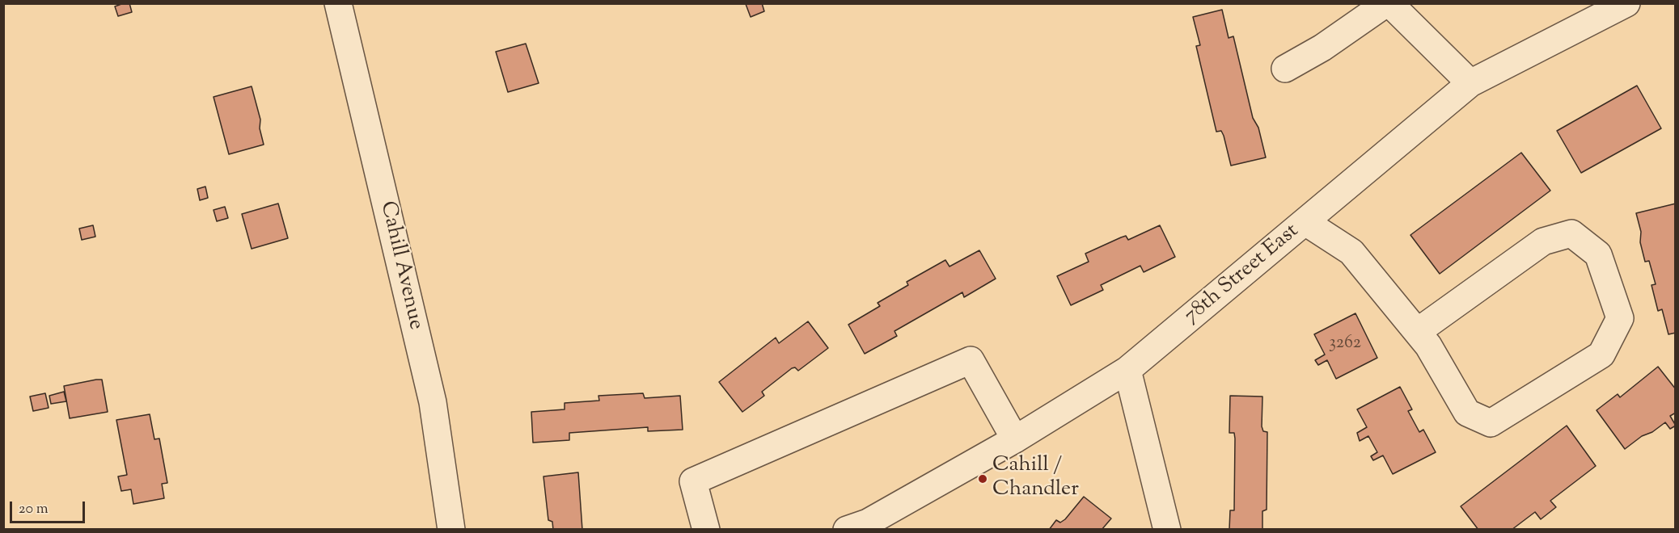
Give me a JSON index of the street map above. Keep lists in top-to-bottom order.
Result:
{
  "streets": {
    "street": ["Cahill Avenue", "78th Street East"]
  },
  "places": ["Cahill / Chandler"],
  "house_numbers": ["3262"],
  "scale_bar": "20 m"
}
